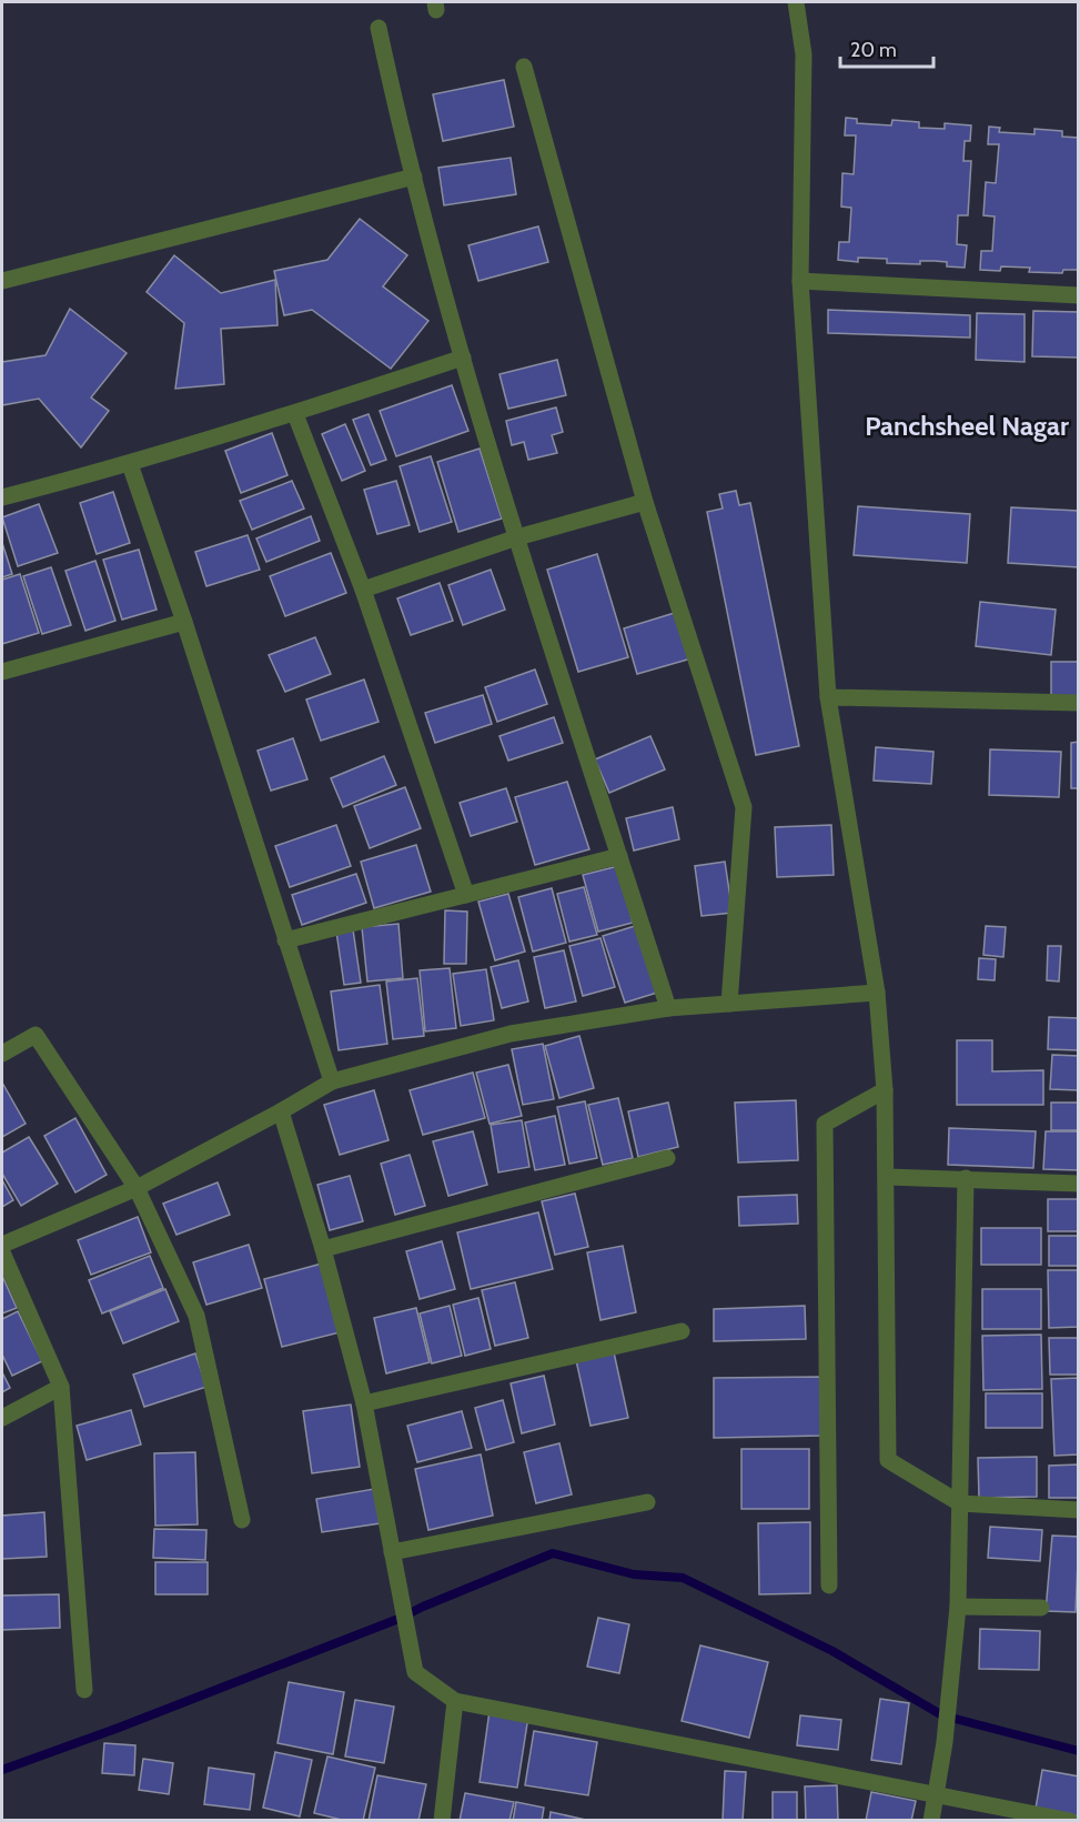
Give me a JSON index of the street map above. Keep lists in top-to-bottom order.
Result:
{
  "districts": ["Panchsheel Nagar"],
  "scale_bar": "20 m"
}
